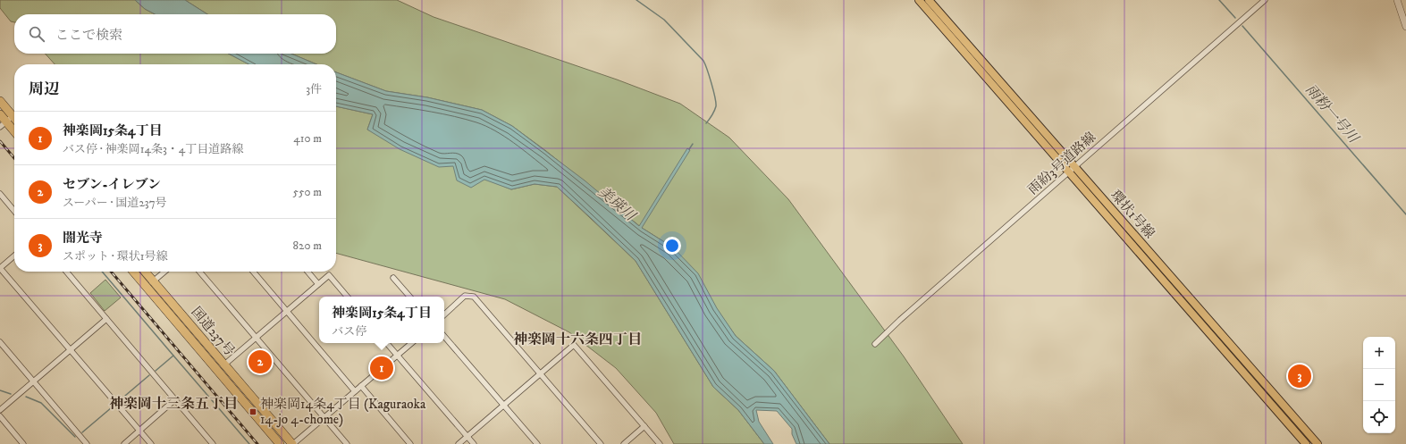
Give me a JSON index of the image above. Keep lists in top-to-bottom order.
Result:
{
  "streets": {
    "highway": ["国道237号"],
    "main road": ["環状1号線"],
    "street": ["雨紛3号道路線"]
  },
  "crossings": [
    ["雨紛3号道路線", "環状1号線"]
  ],
  "districts": ["神楽岡十六条四丁目", "神楽岡十三条五丁目"],
  "water": ["雨粉一号川", "美瑛川"],
  "places": {
    "transit": ["神楽岡14条4丁目 (Kaguraoka 14-jo 4-chome)"]
  },
  "page": {
    "search": "ここで検索",
    "heading": ["周辺", "3件"],
    "list": [
      {
        "mark": "1",
        "name": "神楽岡15条4丁目",
        "note": "バス停 · 神楽岡14条3・4丁目道路線",
        "value": "410 m"
      },
      {
        "mark": "2",
        "name": "セブン-イレブン",
        "note": "スーパー · 国道237号",
        "value": "550 m"
      },
      {
        "mark": "3",
        "name": "闇光寺",
        "note": "スポット · 環状1号線",
        "value": "820 m"
      }
    ],
    "popup": ["神楽岡15条4丁目", "バス停"],
    "map_buttons": ["+", "−"],
    "pins": ["2", "1", "3"]
  }
}
